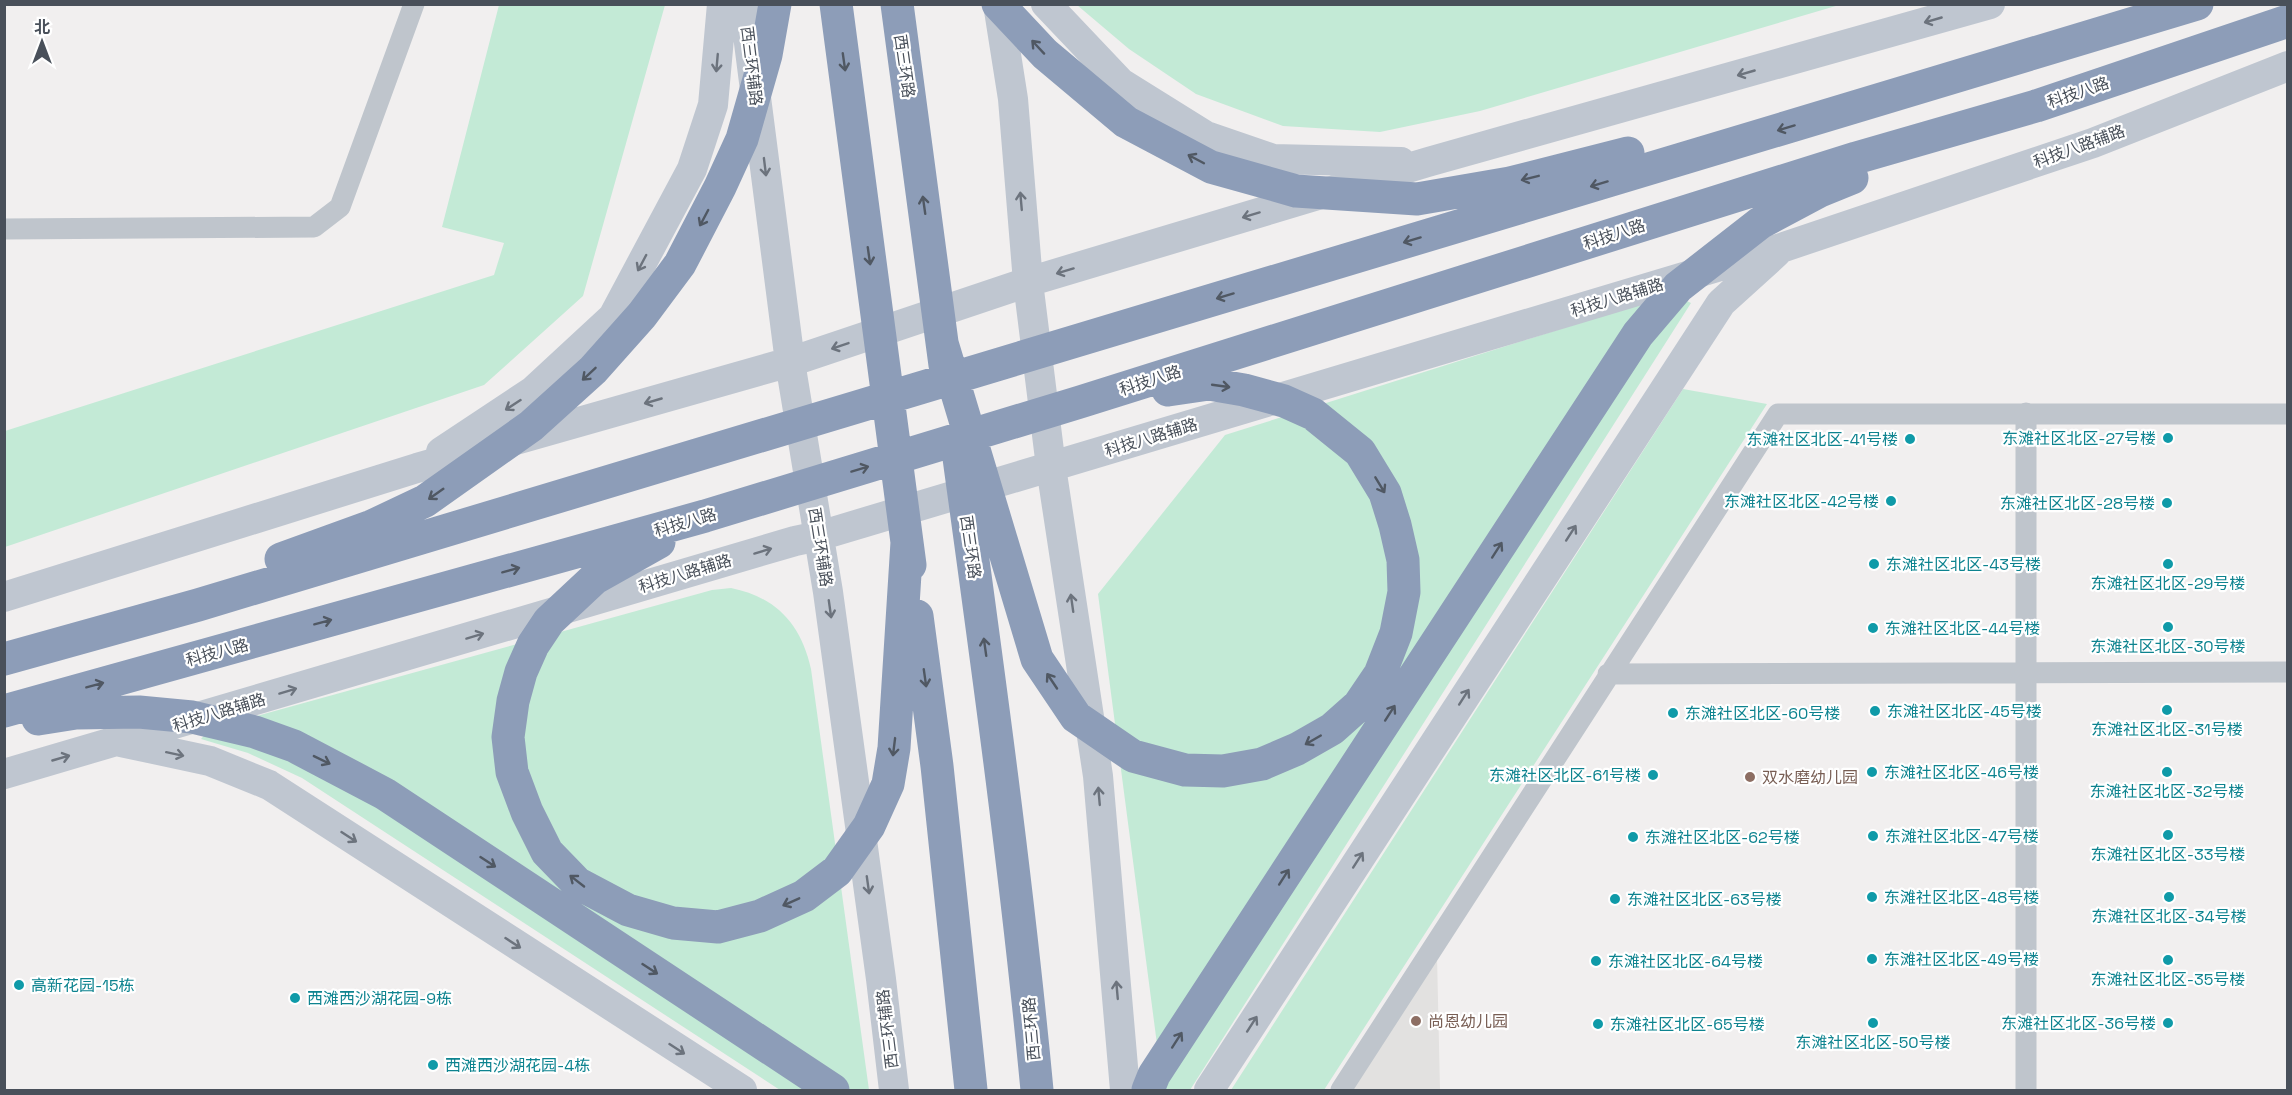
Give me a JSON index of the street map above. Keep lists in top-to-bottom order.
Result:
{
  "streets": {
    "highway": ["西三环路", "科技八路"],
    "main road": ["西三环辅路", "科技八路辅路"]
  },
  "crossings": [
    ["西三环辅路", "科技八路辅路"]
  ],
  "places": [
    "东滩社区北区-27号楼",
    "东滩社区北区-41号楼",
    "东滩社区北区-42号楼",
    "东滩社区北区-28号楼",
    "东滩社区北区-43号楼",
    "东滩社区北区-29号楼",
    "东滩社区北区-30号楼",
    "东滩社区北区-44号楼",
    "东滩社区北区-31号楼",
    "东滩社区北区-45号楼",
    "东滩社区北区-60号楼",
    "东滩社区北区-46号楼",
    "东滩社区北区-32号楼",
    "东滩社区北区-61号楼",
    "双水磨幼儿园",
    "东滩社区北区-33号楼",
    "东滩社区北区-47号楼",
    "东滩社区北区-62号楼",
    "东滩社区北区-48号楼",
    "东滩社区北区-34号楼",
    "东滩社区北区-63号楼",
    "东滩社区北区-49号楼",
    "东滩社区北区-35号楼",
    "东滩社区北区-64号楼",
    "高新花园-15栋",
    "西滩西沙湖花园-9栋",
    "尚恩幼儿园",
    "东滩社区北区-50号楼",
    "东滩社区北区-36号楼",
    "东滩社区北区-65号楼",
    "西滩西沙湖花园-4栋"
  ],
  "north": "top"
}
